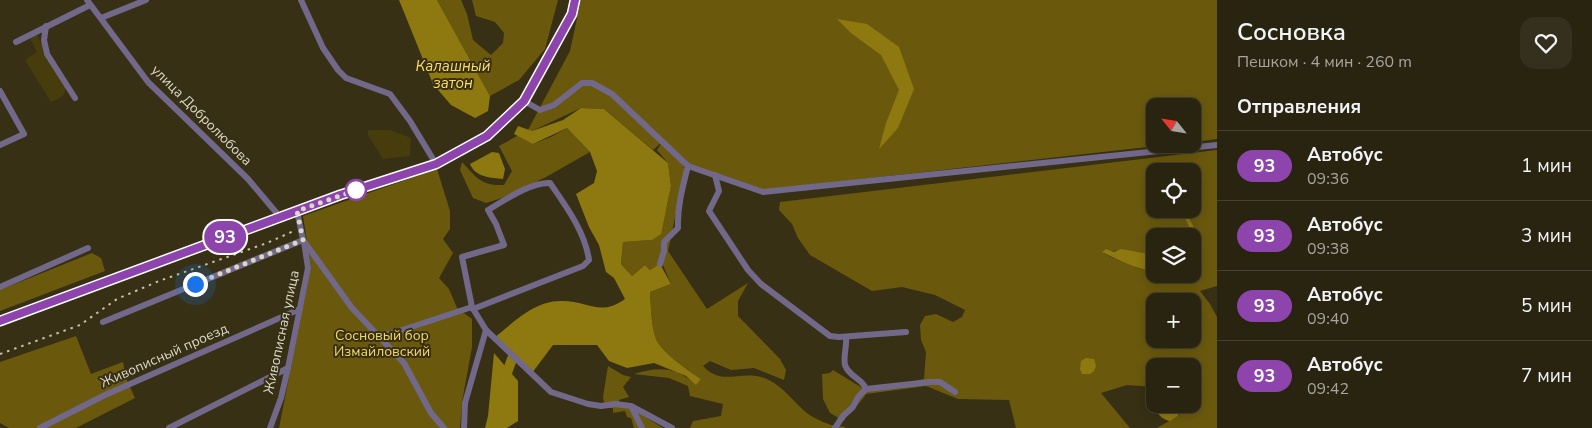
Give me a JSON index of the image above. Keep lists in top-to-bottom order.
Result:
{
  "streets": {
    "street": ["улица Добролюбова", "Живописная улица", "Живописный проезд"]
  },
  "crossings": [
    ["Живописная улица", "Живописный проезд"]
  ],
  "water": ["Калашный затон"],
  "parks": ["Сосновый бор Измайловский"],
  "lines": ["bus line 93"],
  "north": "top left",
  "page": {
    "on_map": "93",
    "heading": [
      ["Сосновка", "Пешком · 4 мин · 260 m"],
      "Отправления"
    ],
    "map_buttons": ["+", "−"],
    "list": [
      {
        "mark": "93",
        "name": "Автобус",
        "note": "09:36",
        "value": "1 мин"
      },
      {
        "mark": "93",
        "name": "Автобус",
        "note": "09:38",
        "value": "3 мин"
      },
      {
        "mark": "93",
        "name": "Автобус",
        "note": "09:40",
        "value": "5 мин"
      },
      {
        "mark": "93",
        "name": "Автобус",
        "note": "09:42",
        "value": "7 мин"
      }
    ]
  }
}
